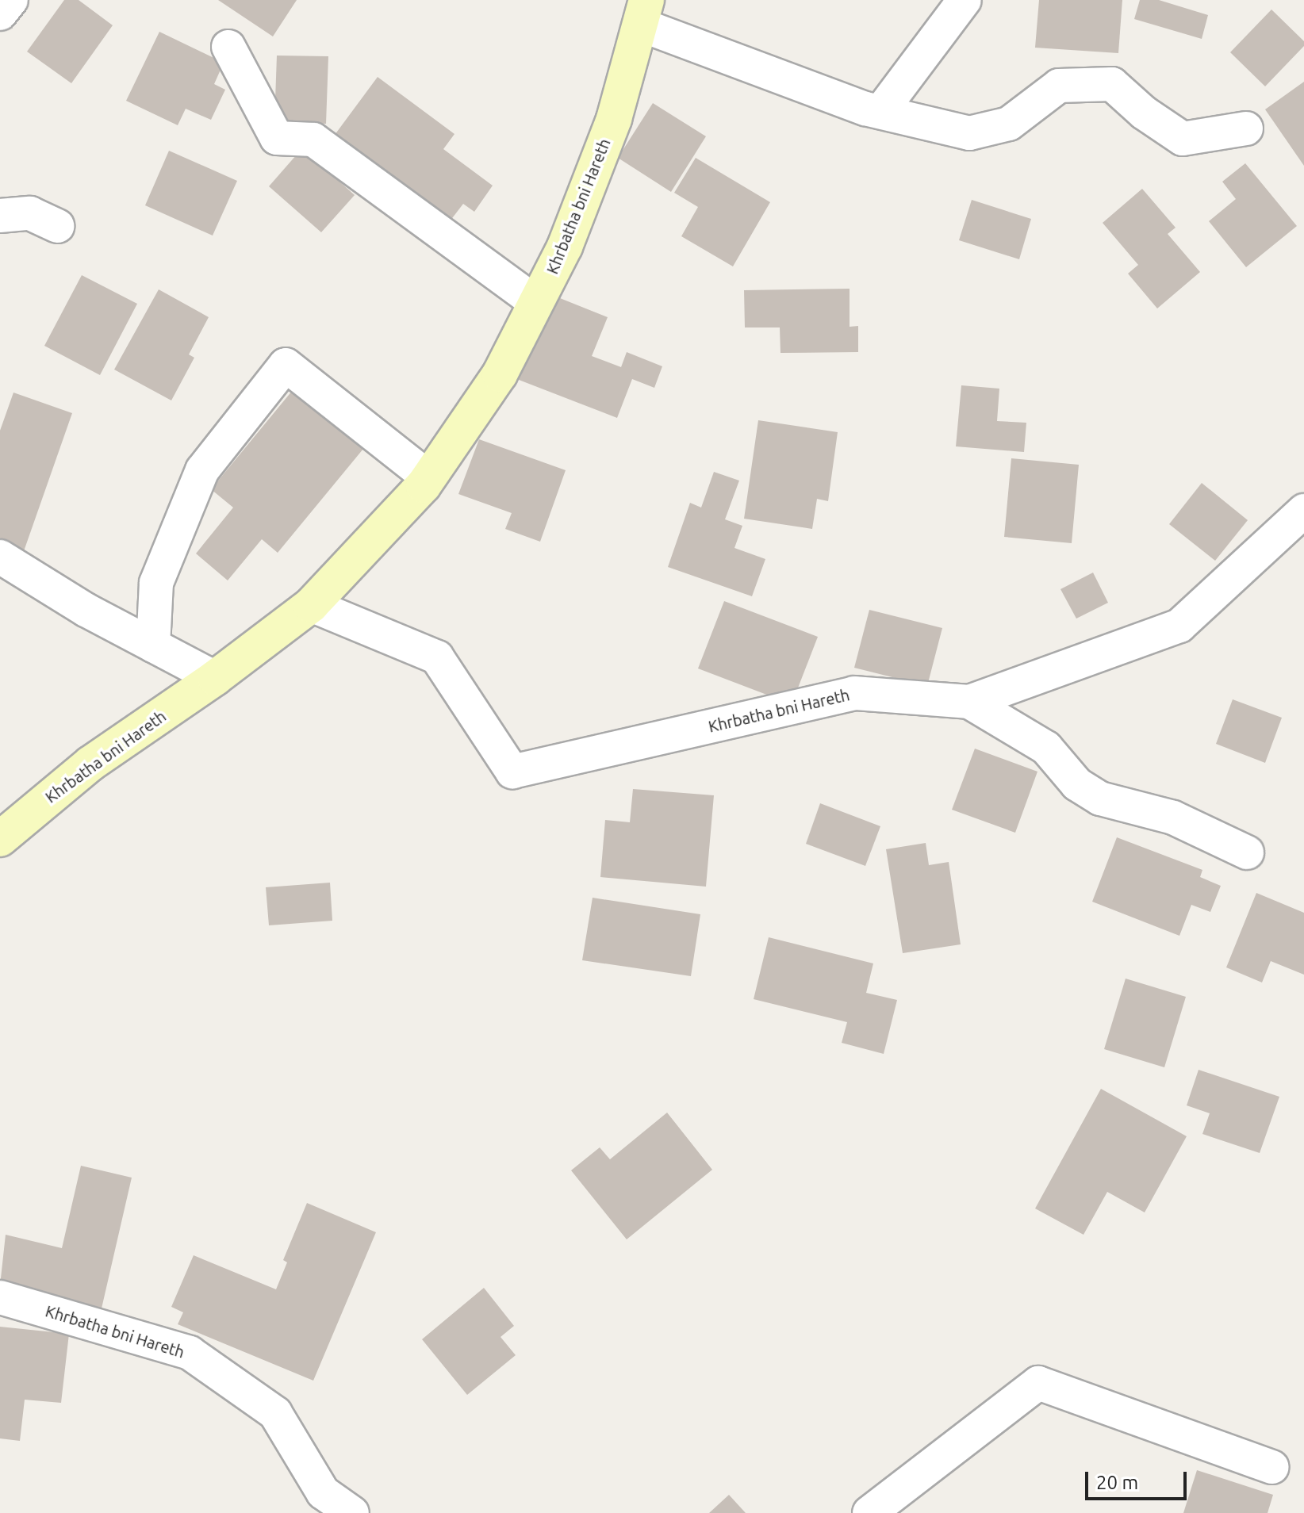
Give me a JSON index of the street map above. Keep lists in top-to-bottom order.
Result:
{
  "streets": {
    "main road": ["Khrbatha bni Hareth"]
  },
  "scale_bar": "20 m"
}
